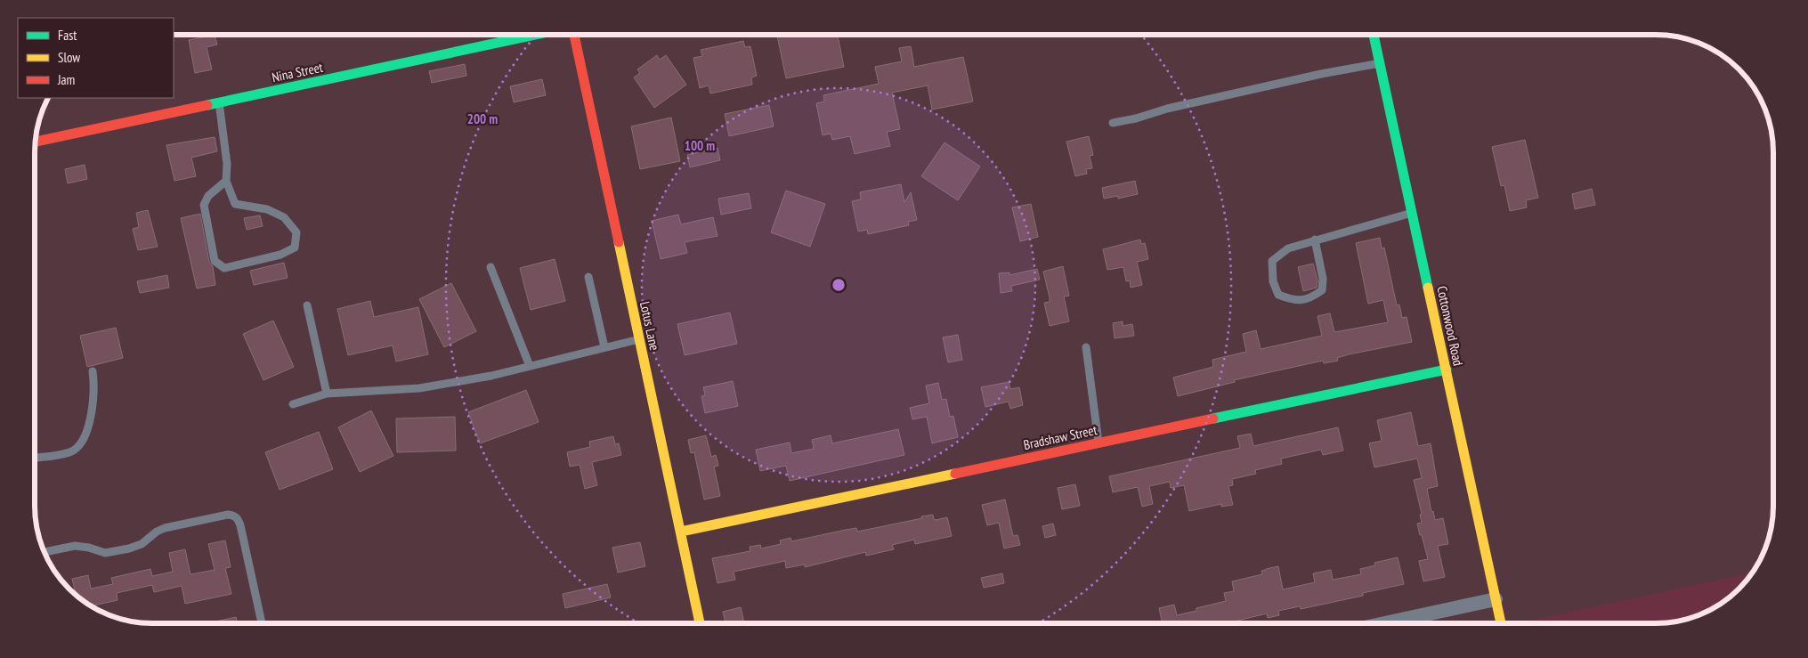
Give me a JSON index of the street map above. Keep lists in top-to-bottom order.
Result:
{
  "streets": {
    "street": [
      "Nina Street",
      "Lotus Lane",
      "Cottonwood Road",
      "Bradshaw Street"
    ]
  },
  "crossings": [
    ["Lotus Lane", "Bradshaw Street"],
    ["Cottonwood Road", "Bradshaw Street"]
  ],
  "legend": ["Fast", "Slow", "Jam"],
  "rings": ["200 m", "100 m"]
}
